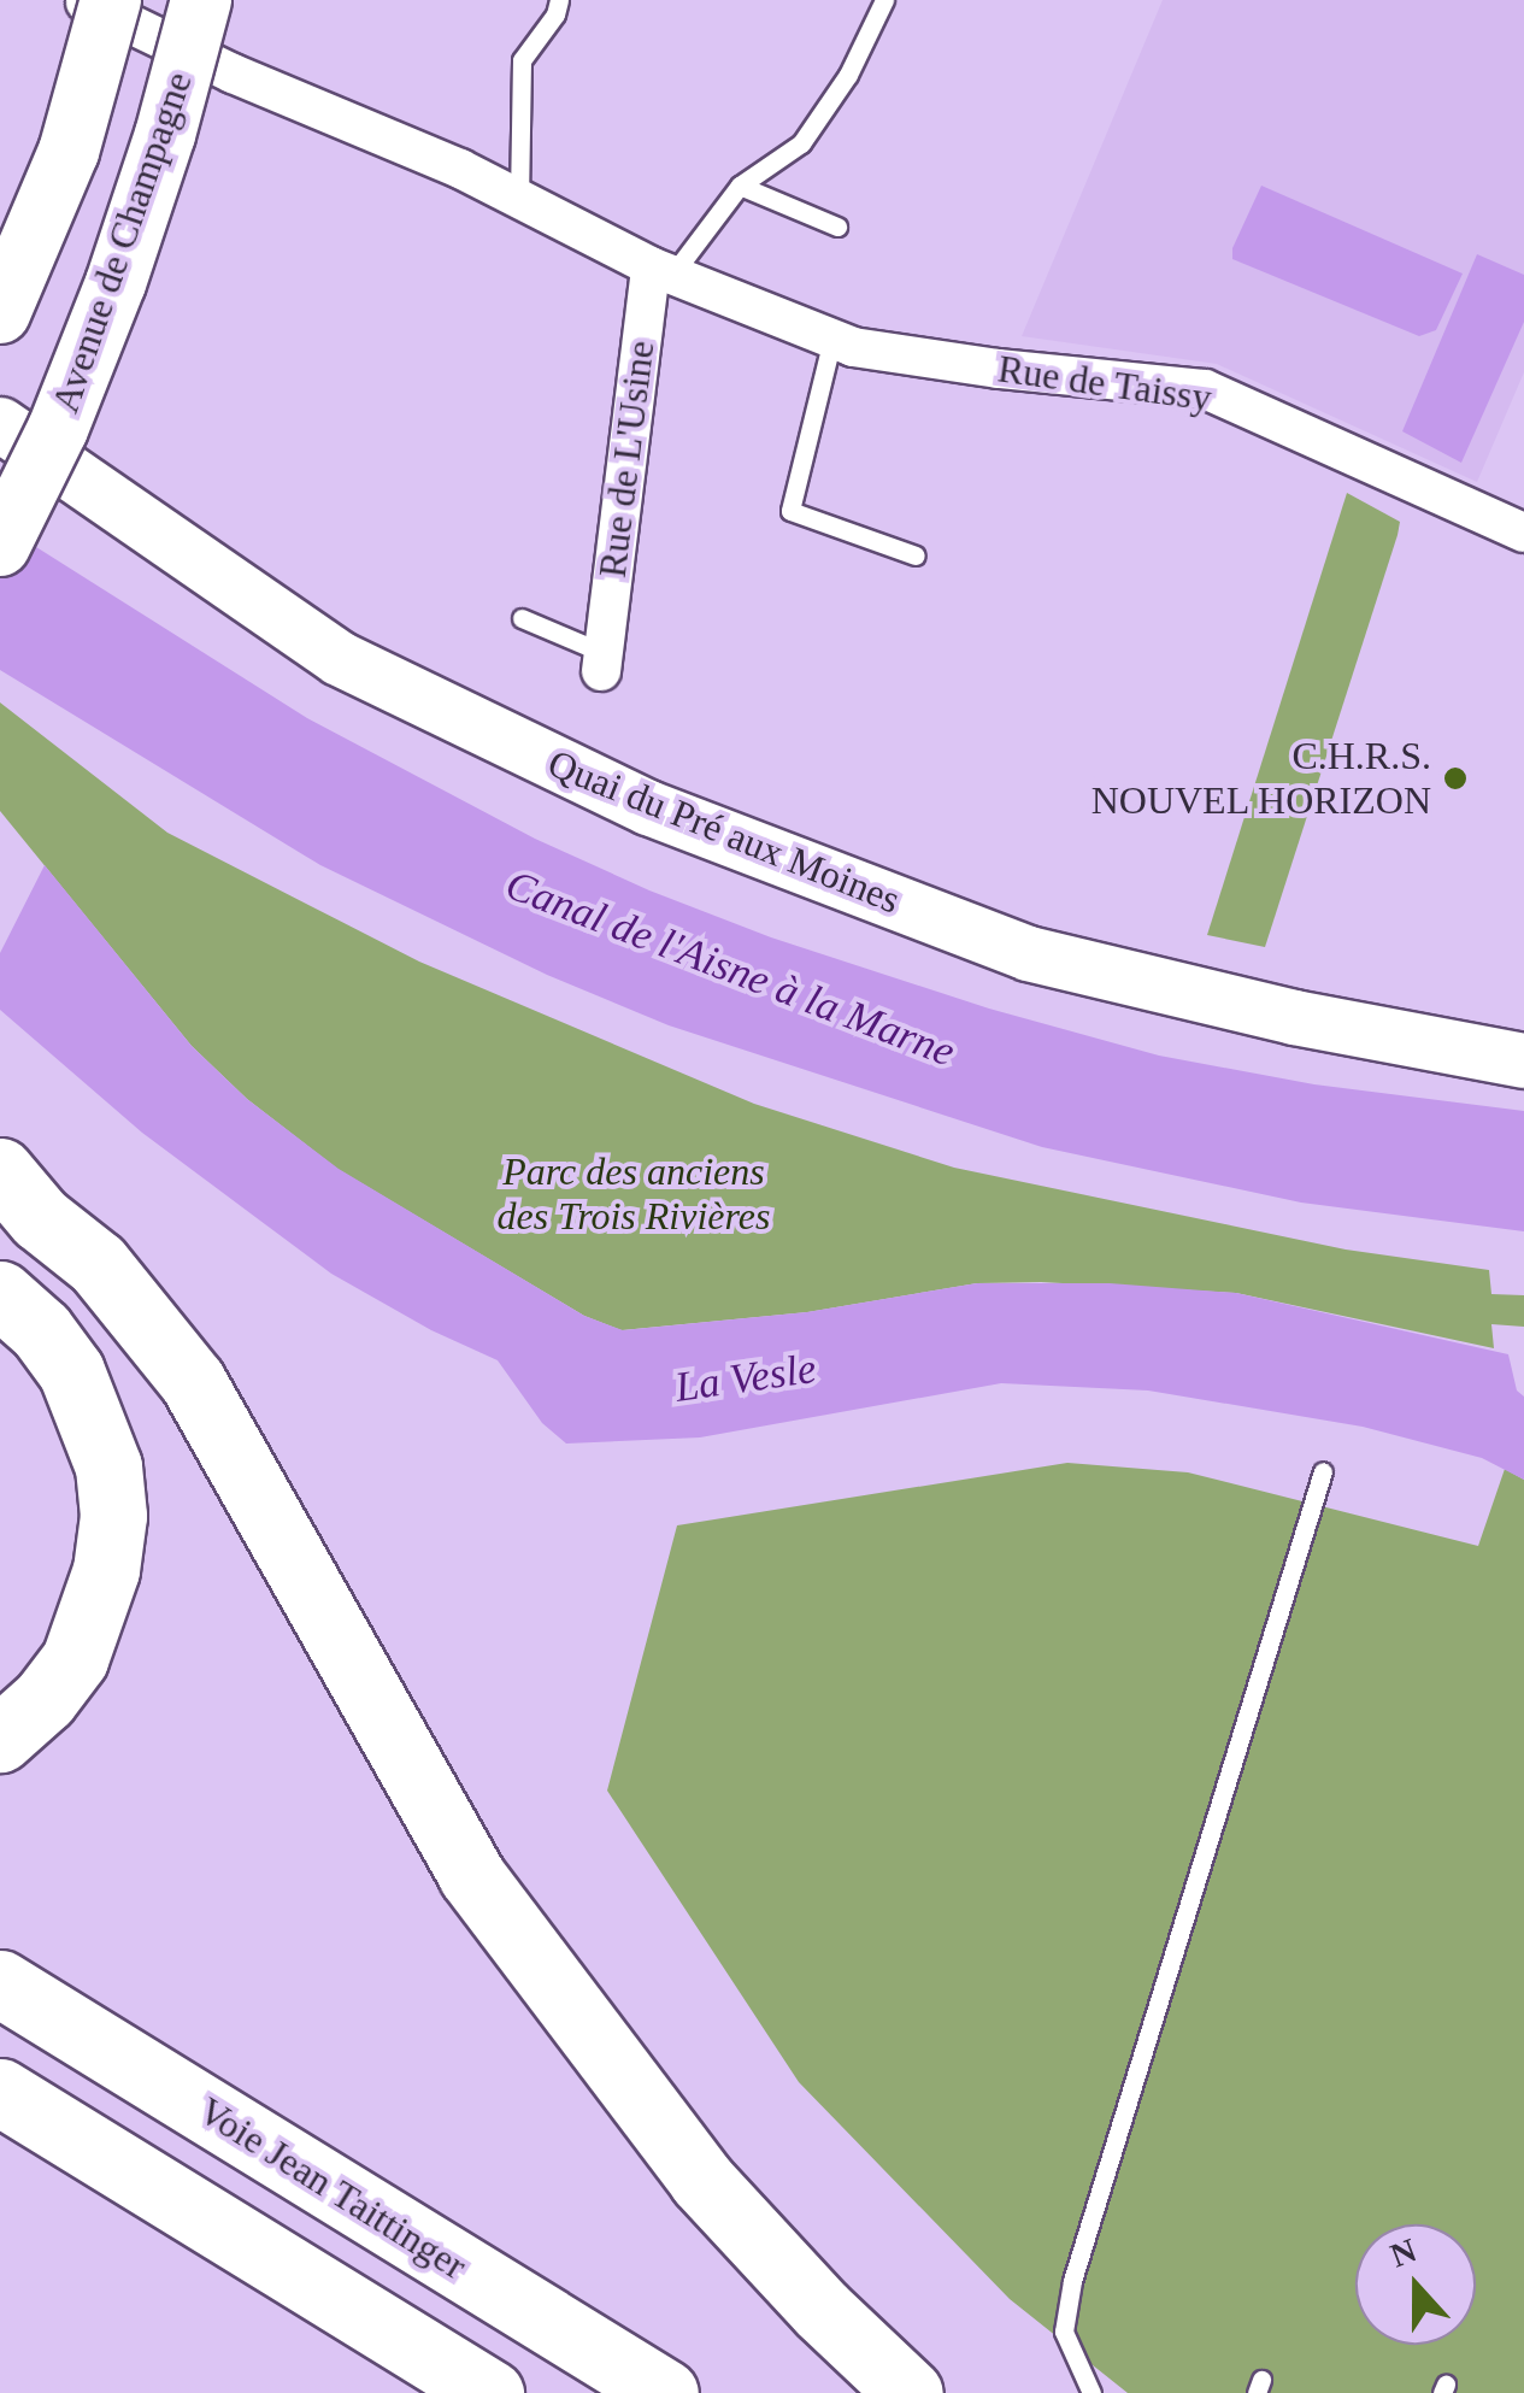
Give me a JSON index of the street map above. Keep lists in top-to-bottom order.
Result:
{
  "streets": {
    "highway": ["Voie Jean Taittinger"],
    "main road": ["Avenue de Champagne"],
    "street": ["Rue de Taissy", "Rue de L'Usine", "Quai du Pré aux Moines"]
  },
  "crossings": [
    ["Rue de Taissy", "Rue de L'Usine"]
  ],
  "water": ["Canal de l'Aisne à la Marne", "La Vesle"],
  "parks": ["Parc des anciens des Trois Rivières"],
  "places": ["C.H.R.S. NOUVEL HORIZON"],
  "north": "top"
}
